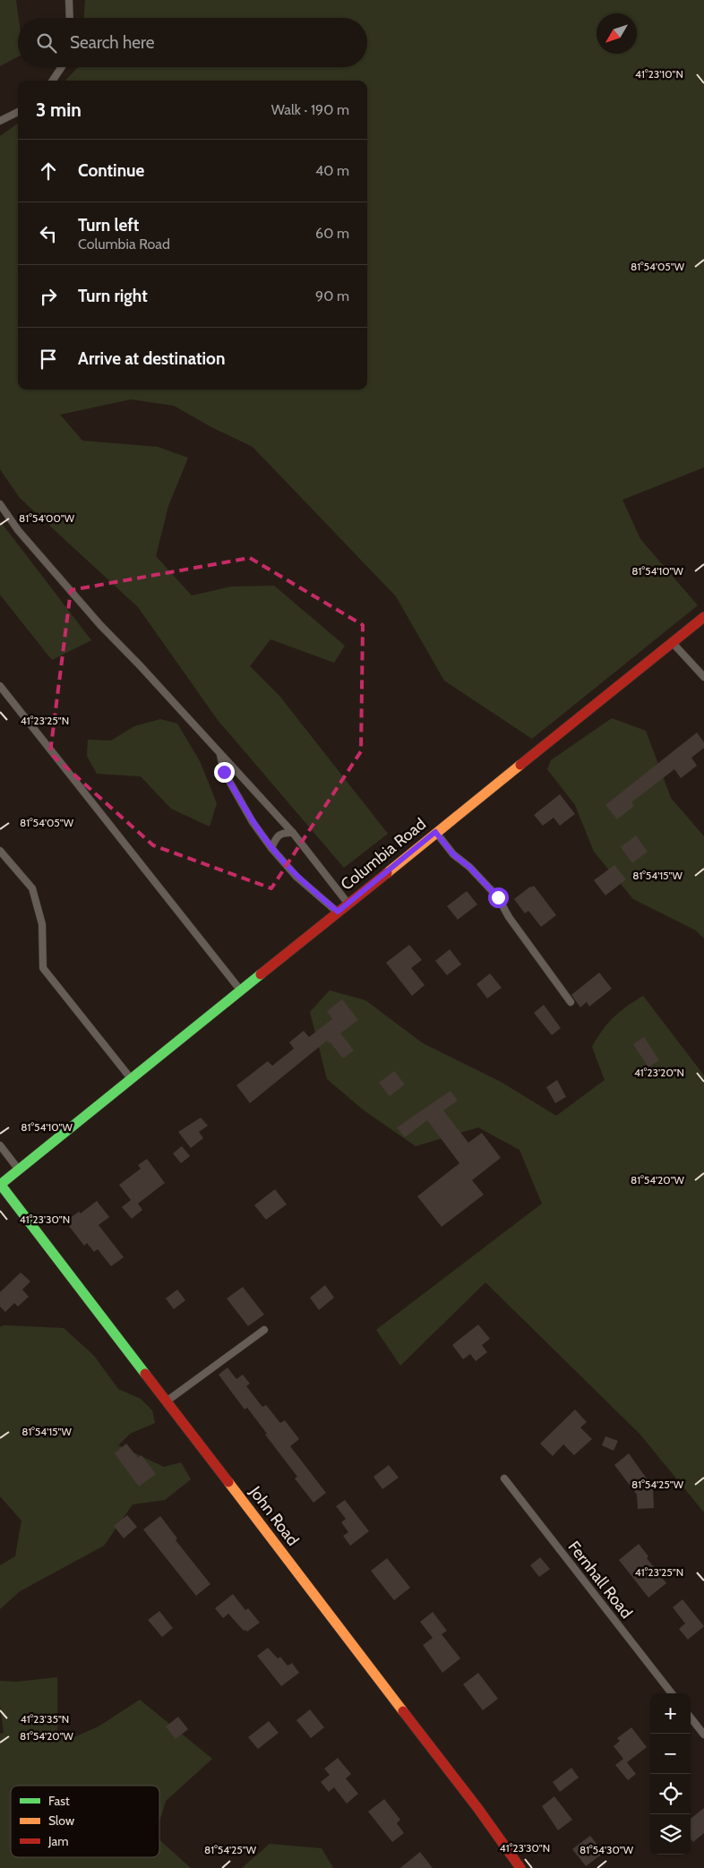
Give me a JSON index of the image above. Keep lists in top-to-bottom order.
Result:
{
  "streets": {
    "main road": ["Columbia Road", "John Road"],
    "lane": ["Fernhall Road"]
  },
  "crossings": [
    ["Columbia Road", "John Road"]
  ],
  "legend": ["Fast", "Slow", "Jam"],
  "north": "bottom left",
  "page": {
    "search": "Search here",
    "heading": ["3 min", "Walk · 190 m"],
    "list": [
      ["Continue", "40 m"],
      ["Turn left", "Columbia Road", "60 m"],
      ["Turn right", "90 m"],
      "Arrive at destination"
    ],
    "map_buttons": ["+", "−"]
  },
  "coordinates": [
    "41°23'10\"N",
    "81°54'05\"W",
    "81°54'00\"W",
    "81°54'10\"W",
    "41°23'25\"N",
    "81°54'15\"W",
    "41°23'20\"N",
    "81°54'20\"W",
    "41°23'30\"N",
    "81°54'25\"W",
    "41°23'35\"N",
    "81°54'30\"W"
  ]
}
